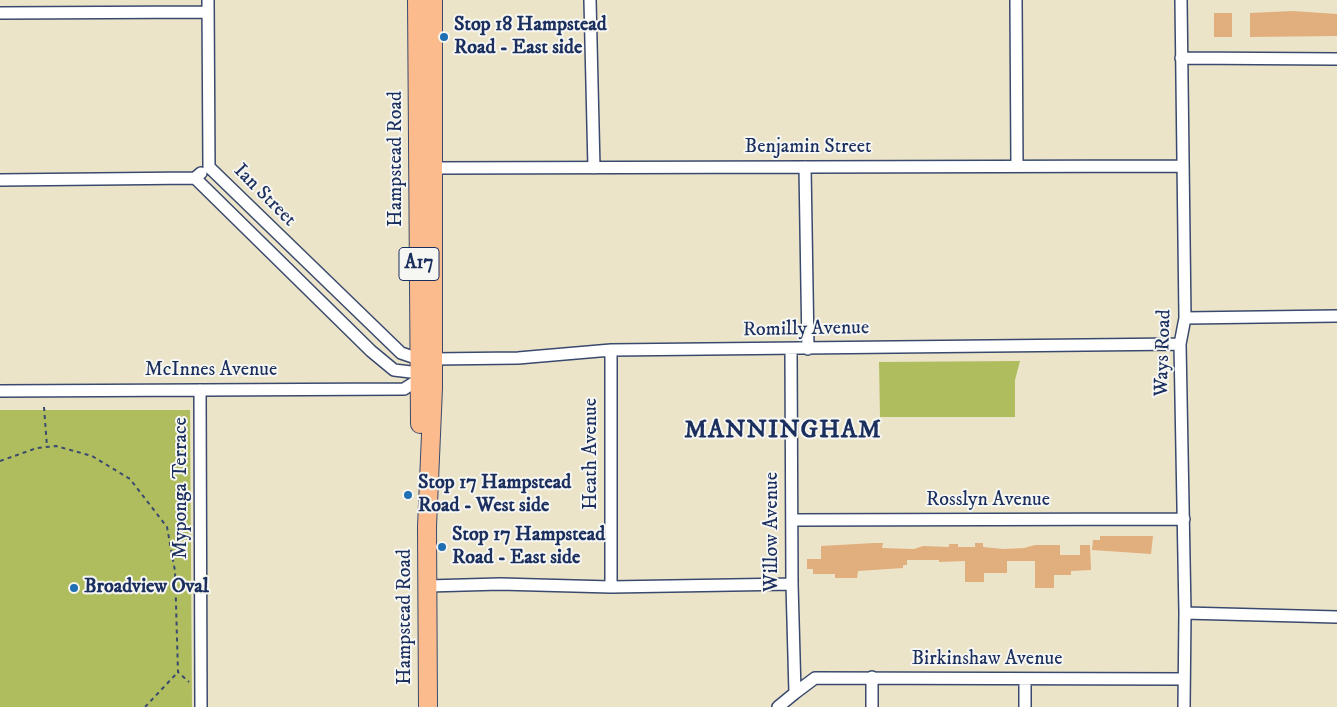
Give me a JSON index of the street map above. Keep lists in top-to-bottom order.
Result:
{
  "streets": {
    "highway": ["Hampstead Road", "A17"],
    "street": [
      "Benjamin Street",
      "Ian Street",
      "Romilly Avenue",
      "Ways Road",
      "McInnes Avenue",
      "Heath Avenue",
      "Myponga Terrace",
      "Rosslyn Avenue",
      "Willow Avenue",
      "Birkinshaw Avenue"
    ]
  },
  "crossings": [
    ["Benjamin Street", "Hampstead Road"],
    ["Benjamin Street", "Ways Road"],
    ["Hampstead Road", "Ian Street"],
    ["Hampstead Road", "Romilly Avenue"],
    ["Hampstead Road", "McInnes Avenue"],
    ["Ian Street", "Romilly Avenue"],
    ["Ian Street", "McInnes Avenue"],
    ["Romilly Avenue", "Ways Road"],
    ["Romilly Avenue", "McInnes Avenue"],
    ["Romilly Avenue", "Heath Avenue"],
    ["Romilly Avenue", "Willow Avenue"],
    ["Ways Road", "Rosslyn Avenue"],
    ["Ways Road", "Birkinshaw Avenue"],
    ["McInnes Avenue", "Myponga Terrace"],
    ["Rosslyn Avenue", "Willow Avenue"],
    ["Willow Avenue", "Birkinshaw Avenue"]
  ],
  "districts": ["MANNINGHAM"],
  "places": [
    "Stop 18 Hampstead Road - East side",
    "Stop 17 Hampstead Road - West side",
    "Stop 17 Hampstead Road - East side",
    "Broadview Oval"
  ]
}
